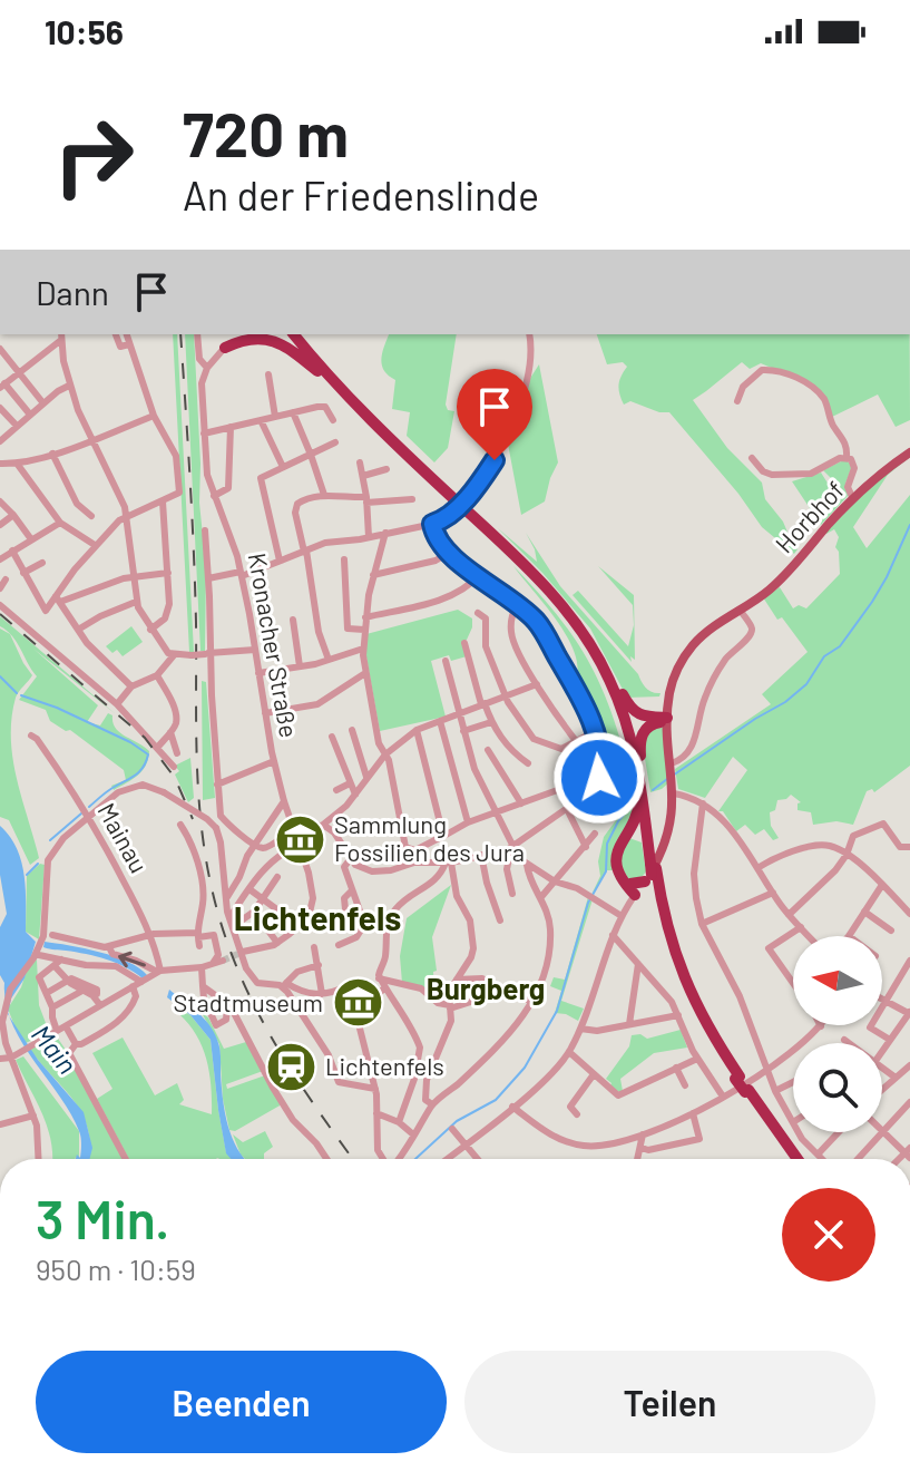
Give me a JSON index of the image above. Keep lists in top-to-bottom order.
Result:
{
  "streets": {
    "main road": ["Horbhof"],
    "street": ["Kronacher Straße", "Mainau"]
  },
  "districts": ["Lichtenfels", "Burgberg"],
  "water": ["Main"],
  "places": {
    "museum": ["Sammlung Fossilien des Jura", "Stadtmuseum"],
    "station": ["Lichtenfels"]
  },
  "north": "left",
  "page": {
    "status": "10:56",
    "turn": ["720 m", "An der Friedenslinde"],
    "then": "Dann",
    "heading": ["3 Min.", "950 m · 10:59"],
    "buttons": ["Beenden", "Teilen"]
  }
}
